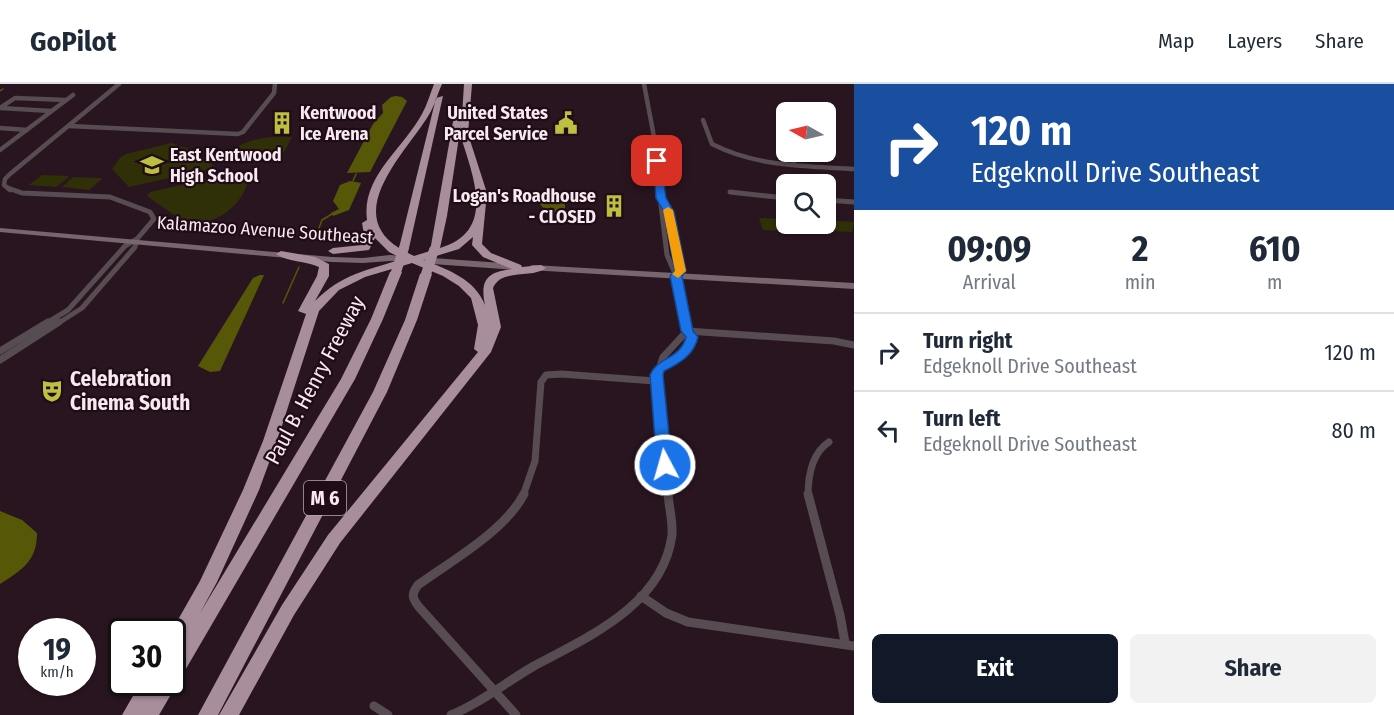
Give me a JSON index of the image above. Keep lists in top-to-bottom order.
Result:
{
  "streets": {
    "highway": ["Paul B. Henry Freeway", "M 6"],
    "main road": ["Kalamazoo Avenue Southeast"]
  },
  "crossings": [
    ["Kalamazoo Avenue Southeast", "Paul B. Henry Freeway"]
  ],
  "places": {
    "building": ["Kentwood Ice Arena", "Logan's Roadhouse - CLOSED"],
    "public building": ["United States Parcel Service"],
    "school or university": ["East Kentwood High School"],
    "theatre": ["Celebration Cinema South"]
  },
  "north": "left",
  "page": {
    "header": "GoPilot",
    "nav": ["Map", "Layers", "Share"],
    "turn": ["120 m", "Edgeknoll Drive Southeast"],
    "eta": [
      "09:09",
      "Arrival",
      "2",
      "min",
      "610",
      "m"
    ],
    "list": [
      {
        "name": "Turn right",
        "note": "Edgeknoll Drive Southeast",
        "value": "120 m"
      },
      {
        "name": "Turn left",
        "note": "Edgeknoll Drive Southeast",
        "value": "80 m"
      }
    ],
    "speed": "19 km/h",
    "limit": "30",
    "buttons": ["Exit", "Share"]
  }
}
